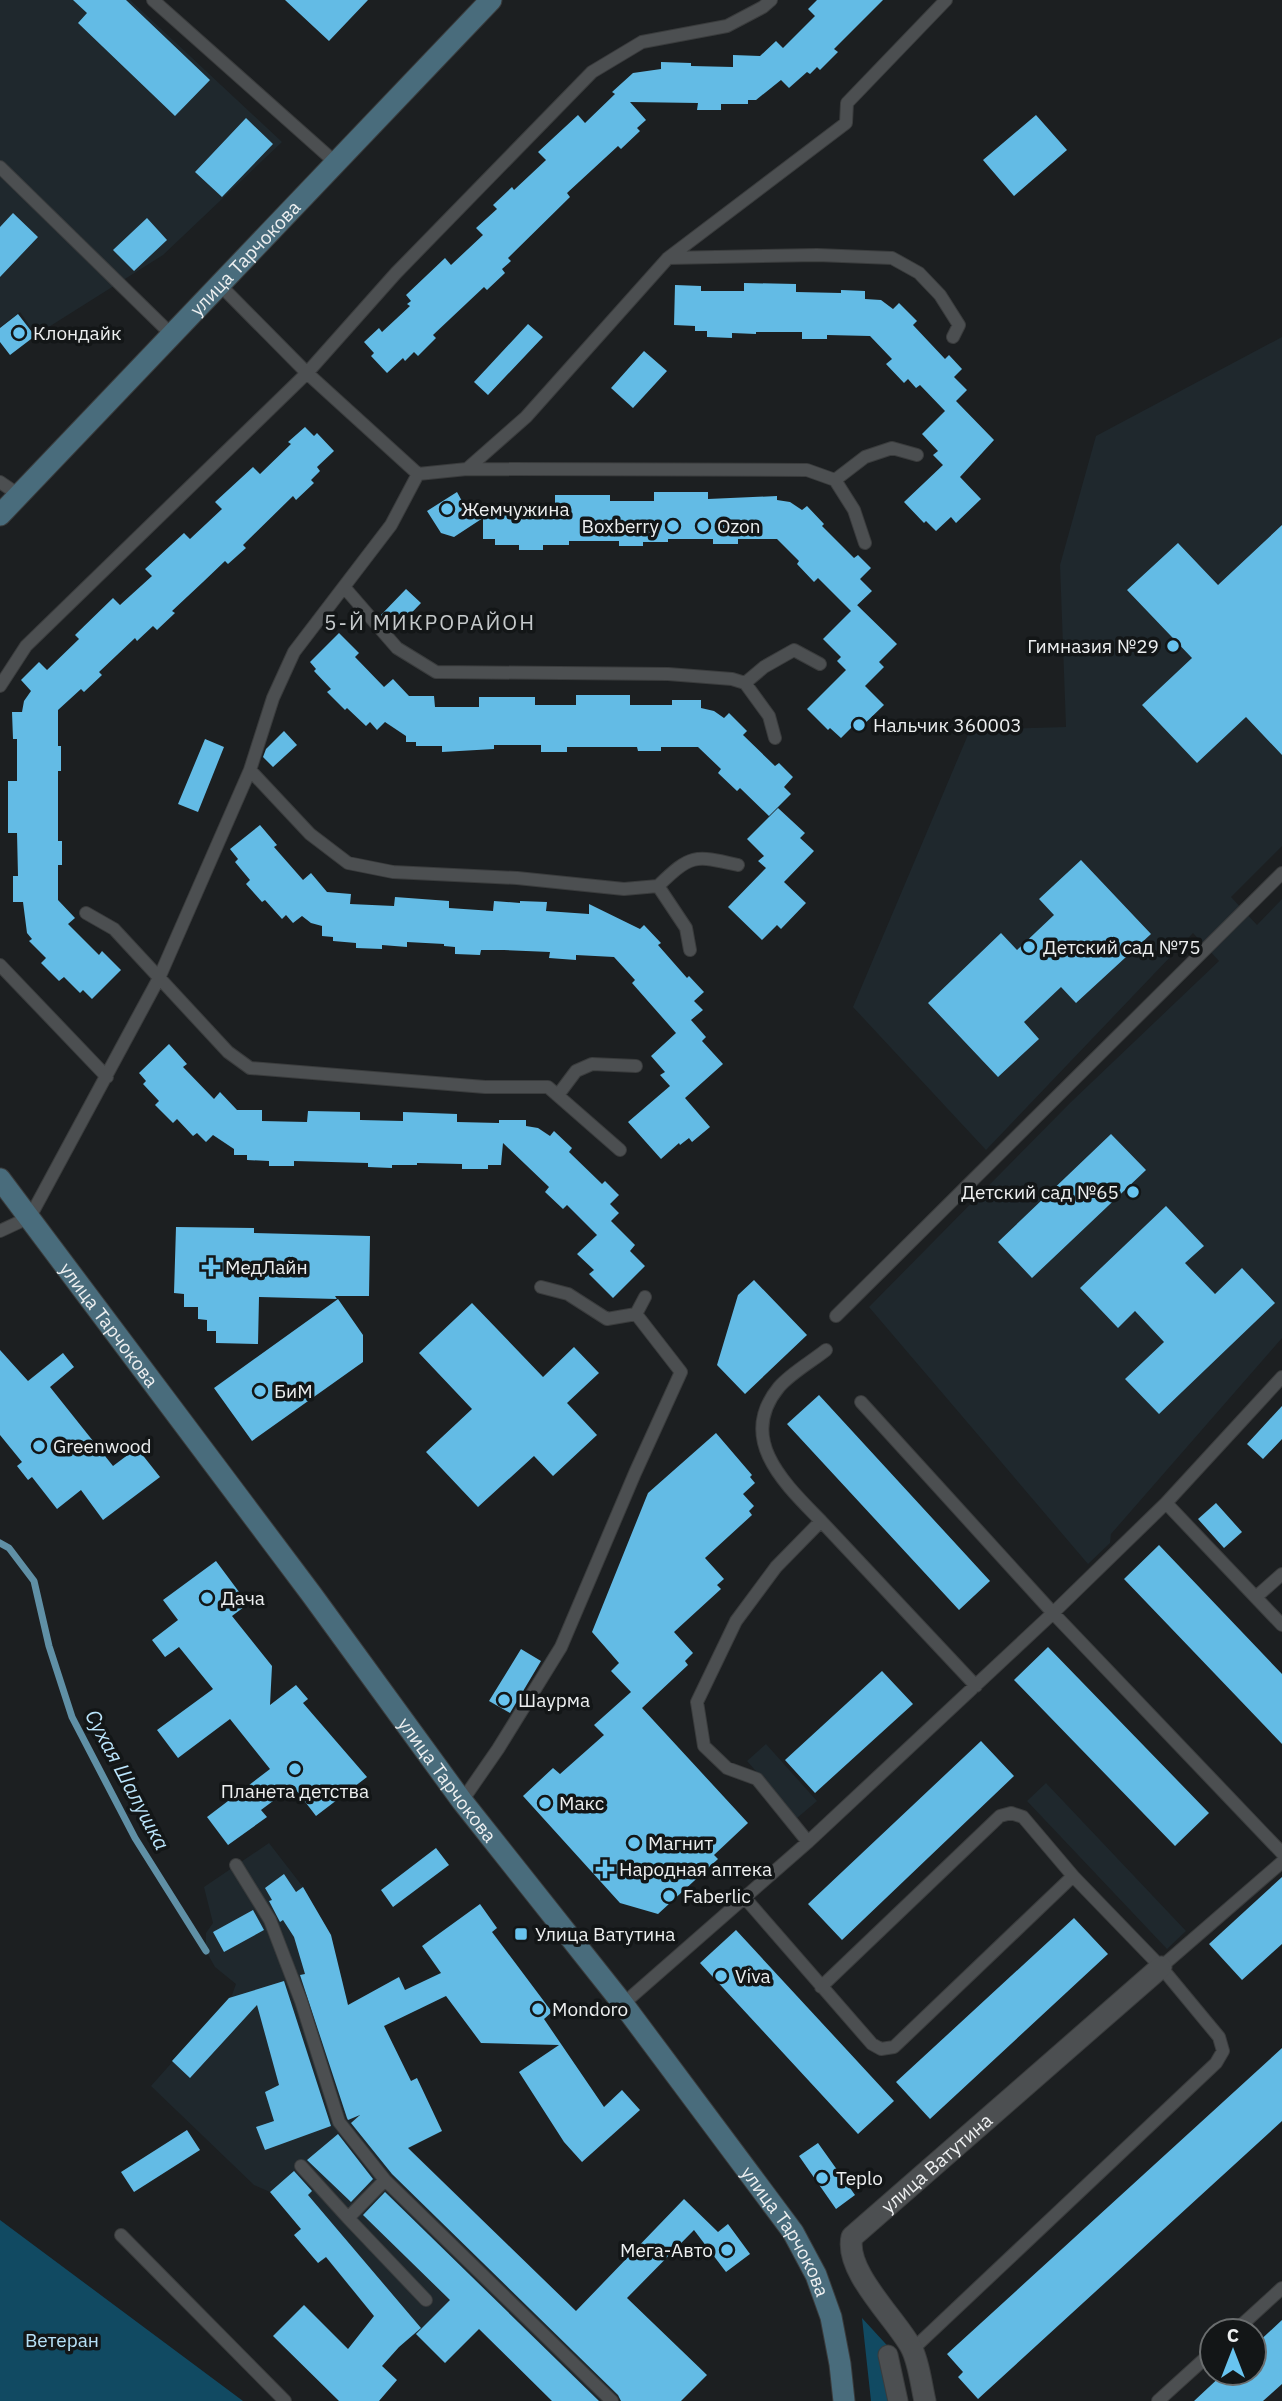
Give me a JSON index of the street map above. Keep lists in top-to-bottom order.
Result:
{
  "streets": {
    "main road": ["улица Тарчокова"],
    "street": ["улица Ватутина"]
  },
  "districts": ["5-Й МИКРОРАЙОН"],
  "water": ["Сухая Шалушка"],
  "parks": ["Ветеран"],
  "places": {
    "other": [
      "Клондайк",
      "Жемчужина",
      "Boxberry",
      "Ozon",
      "Гимназия №29",
      "Нальчик 360003",
      "Детский сад №75",
      "Детский сад №65",
      "БиМ",
      "Greenwood",
      "Дача",
      "Шаурма",
      "Планета детства",
      "Макс",
      "Магнит",
      "Faberlic",
      "Viva",
      "Mondoro",
      "Teplo",
      "Мега-Авто"
    ],
    "health": ["МедЛайн", "Народная аптека"],
    "transit": ["Улица Ватутина"]
  },
  "north": "top"
}
